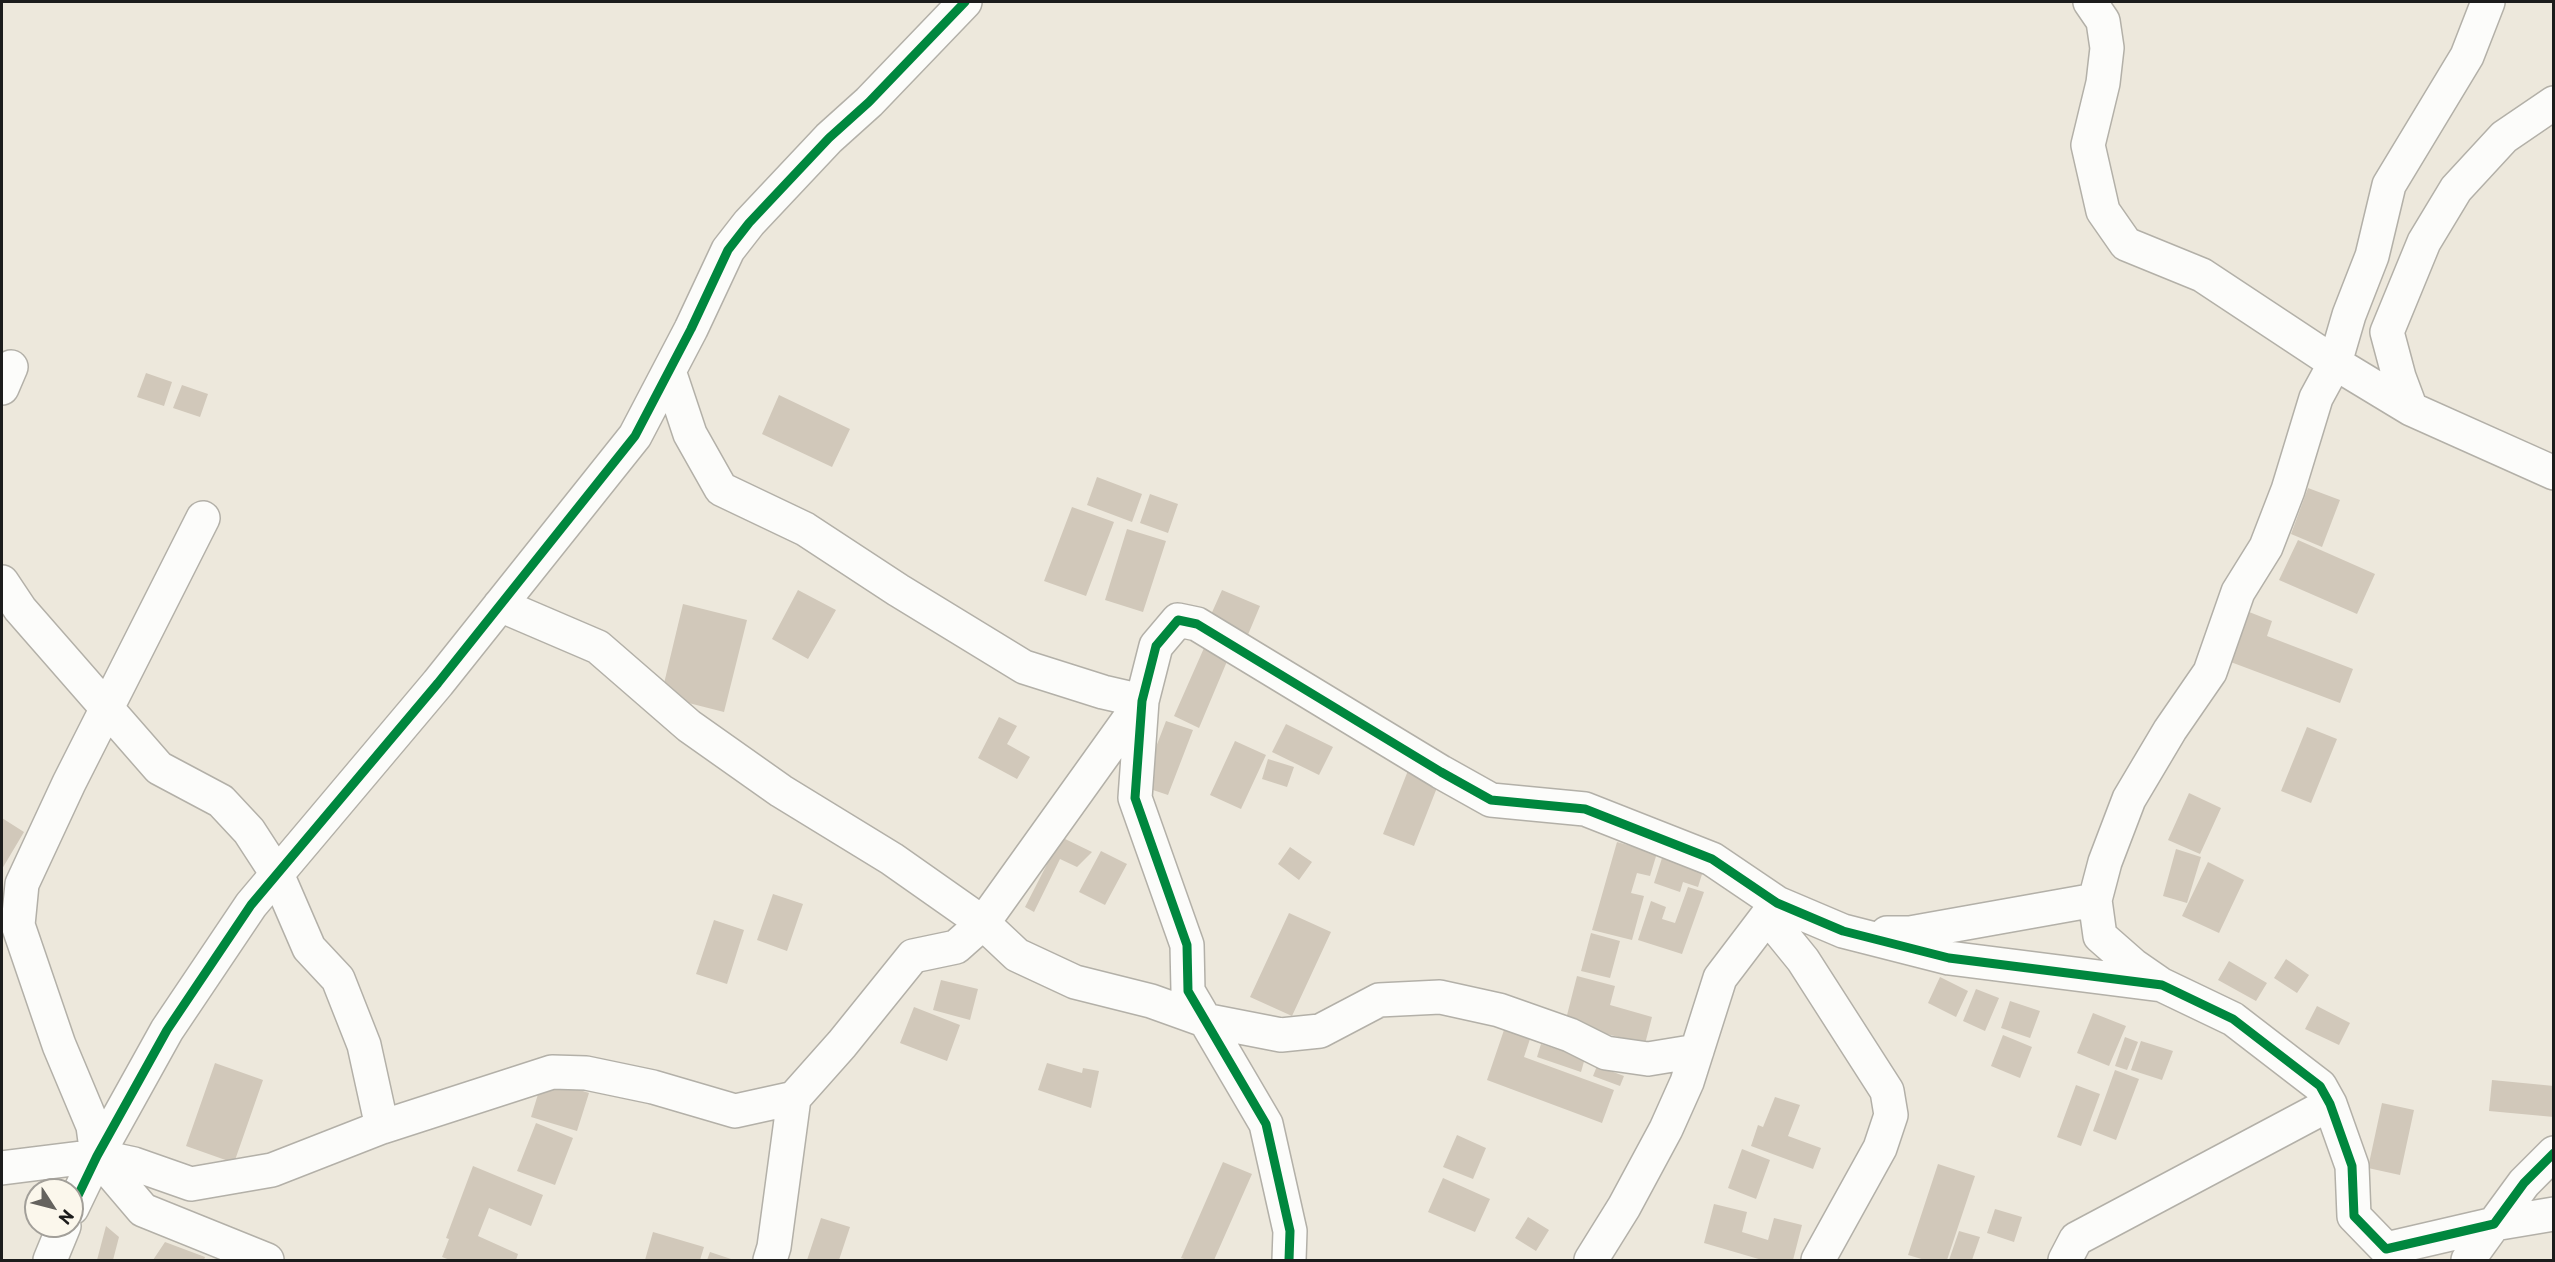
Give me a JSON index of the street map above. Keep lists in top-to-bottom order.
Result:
{
  "north": "bottom right"
}
